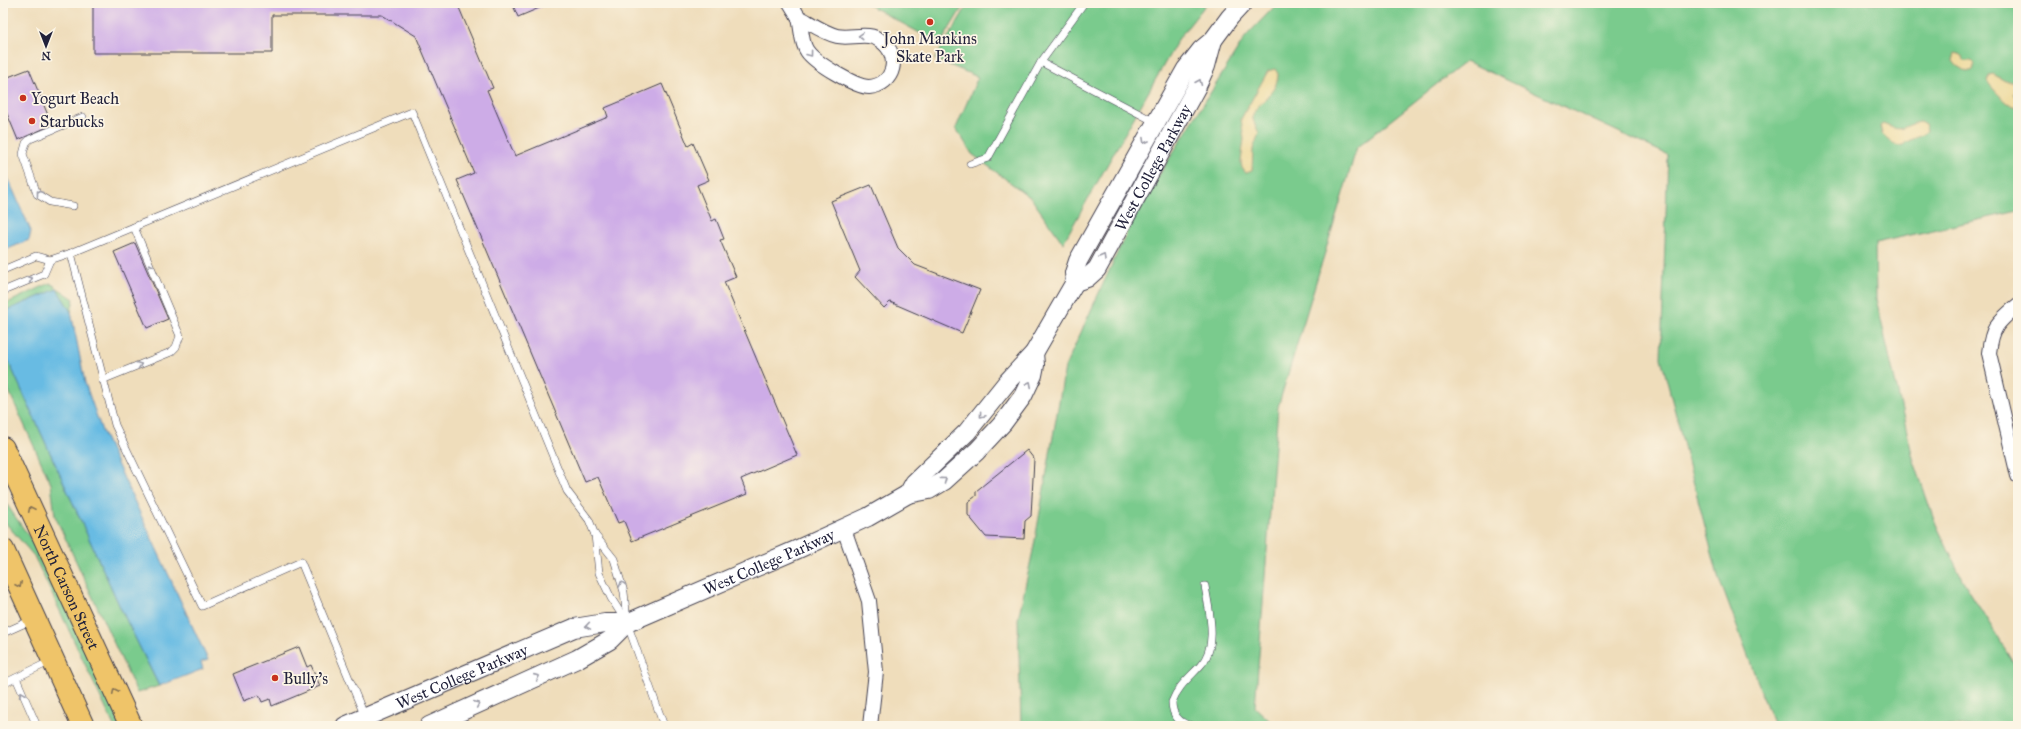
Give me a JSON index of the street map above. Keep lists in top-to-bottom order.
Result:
{
  "streets": {
    "main road": ["North Carson Street"],
    "street": ["West College Parkway"]
  },
  "places": [
    "John Mankins Skate Park",
    "Yogurt Beach",
    "Starbucks",
    "Bully's"
  ],
  "north": "bottom"
}
